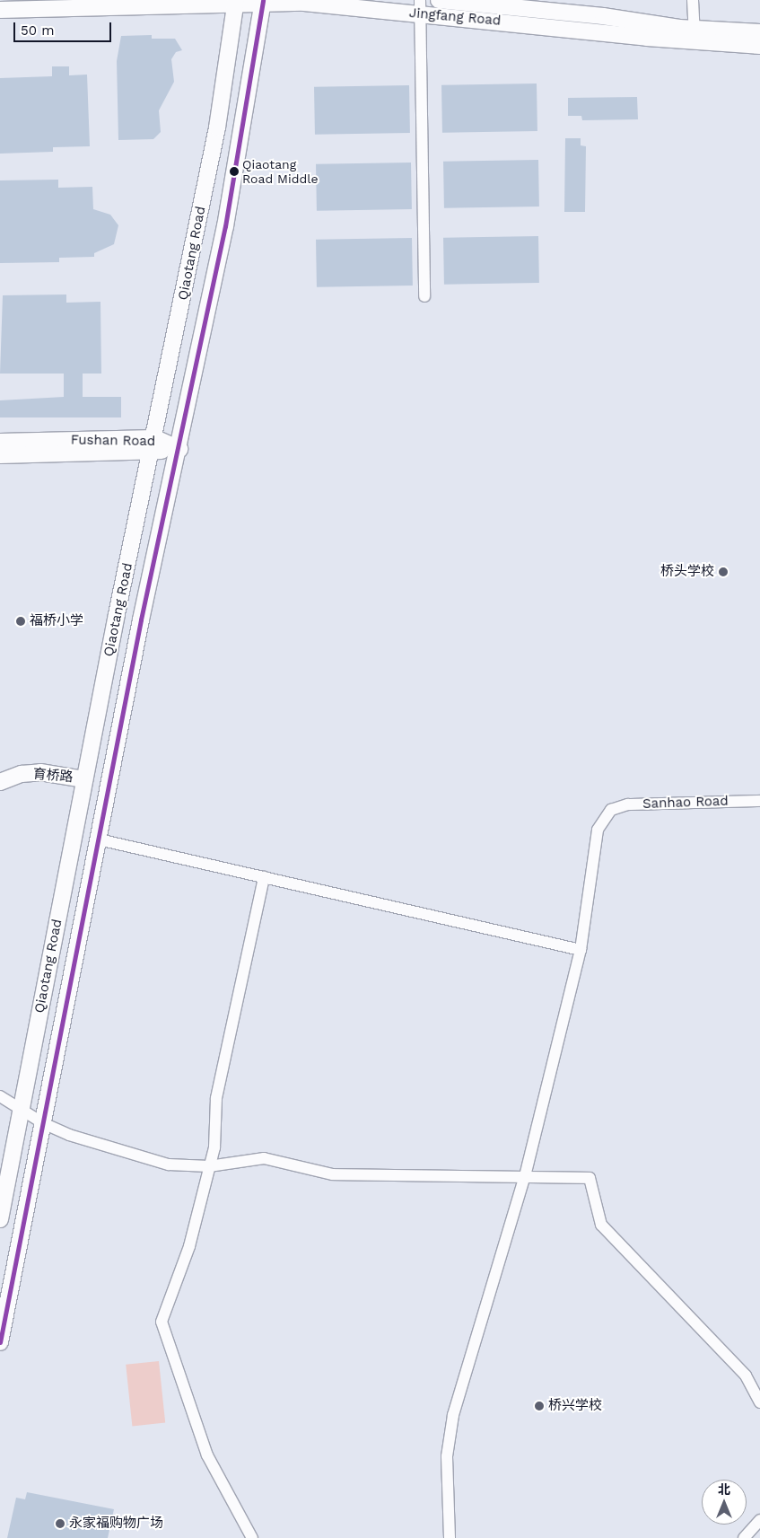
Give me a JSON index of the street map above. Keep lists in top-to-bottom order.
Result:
{
  "streets": {
    "street": [
      "Jingfang Road",
      "Qiaotang Road",
      "Fushan Road",
      "育桥路",
      "Sanhao Road"
    ]
  },
  "crossings": [
    ["Jingfang Road", "Qiaotang Road"],
    ["Qiaotang Road", "Fushan Road"],
    ["Qiaotang Road", "育桥路"]
  ],
  "places": [
    "Qiaotang Road Middle",
    "桥头学校",
    "福桥小学",
    "桥兴学校",
    "永家福购物广场"
  ],
  "scale_bar": "50 m",
  "north": "top"
}
